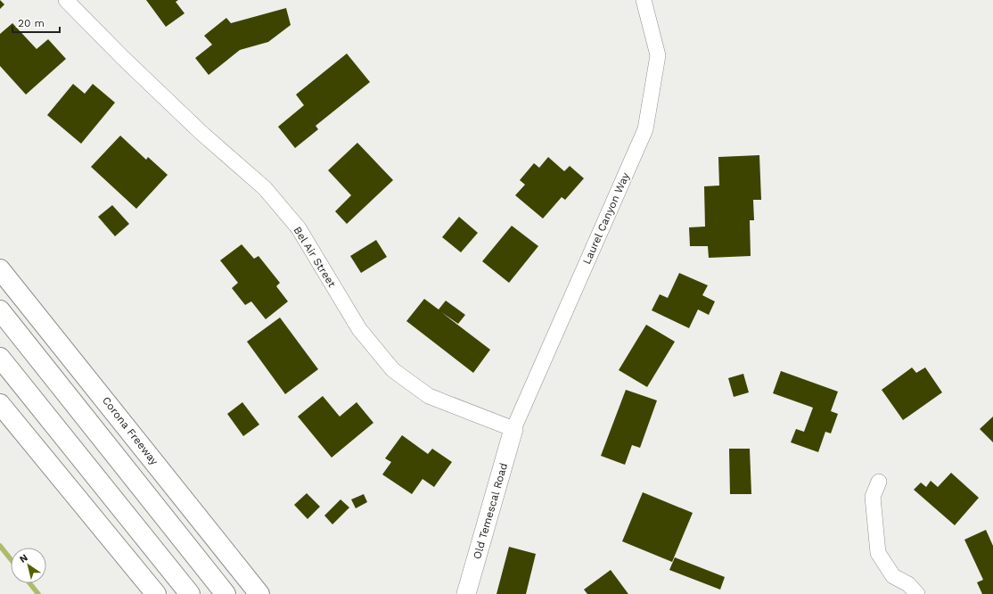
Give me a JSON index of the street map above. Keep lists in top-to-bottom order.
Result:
{
  "streets": {
    "highway": ["Corona Freeway"],
    "street": ["Laurel Canyon Way", "Bel Air Street", "Old Temescal Road"]
  },
  "crossings": [
    ["Laurel Canyon Way", "Bel Air Street"],
    ["Laurel Canyon Way", "Old Temescal Road"],
    ["Bel Air Street", "Old Temescal Road"]
  ],
  "scale_bar": "20 m",
  "north": "top left"
}
